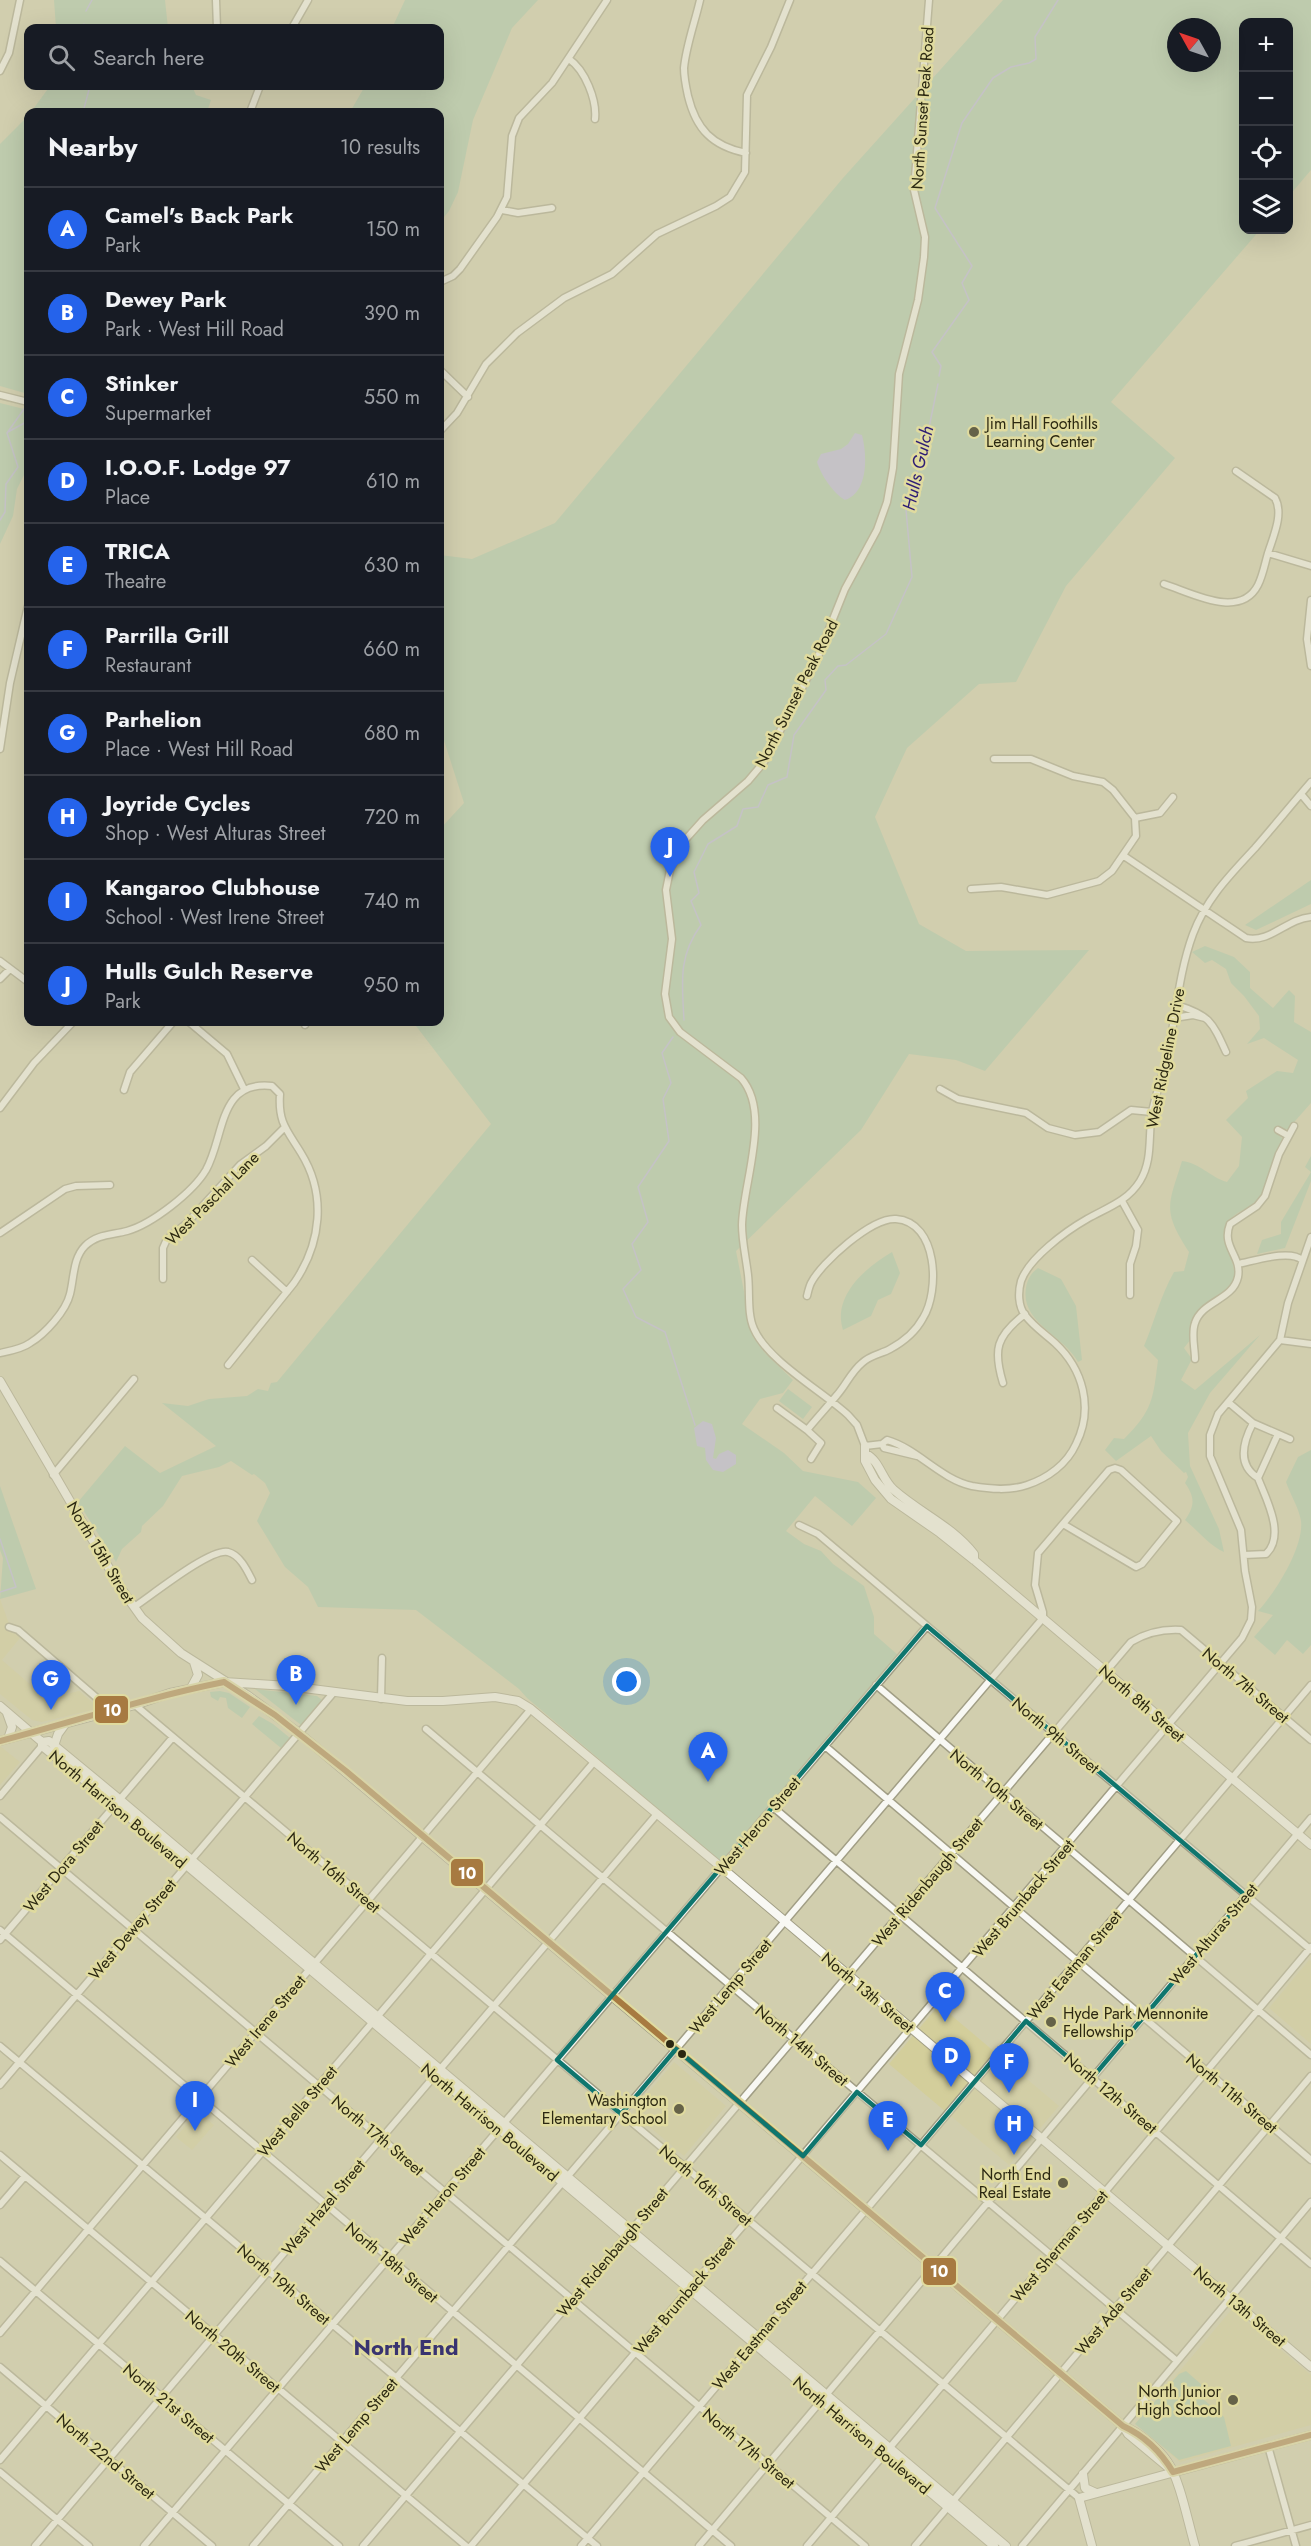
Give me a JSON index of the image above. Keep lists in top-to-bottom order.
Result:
{
  "streets": {
    "street": [
      "North Sunset Peak Road",
      "West Ridgeline Drive",
      "West Paschal Lane",
      "North 15th Street",
      "North 7th Street",
      "North 8th Street",
      "North 9th Street",
      "North 10th Street",
      "North Harrison Boulevard",
      "West Heron Street",
      "West Dora Street",
      "North 16th Street",
      "West Ridenbaugh Street",
      "West Brumback Street",
      "West Dewey Street",
      "West Alturas Street",
      "West Eastman Street",
      "West Lemp Street",
      "North 13th Street",
      "West Irene Street",
      "North 14th Street",
      "North 12th Street",
      "North 11th Street",
      "West Bella Street",
      "North 17th Street",
      "West Hazel Street",
      "West Sherman Street",
      "North 18th Street",
      "North 19th Street",
      "West Ada Street",
      "North 20th Street",
      "North 21st Street",
      "North 22nd Street"
    ]
  },
  "crossings": [
    ["North Sunset Peak Road", "North 8th Street"],
    ["North 15th Street", "West Heron Street"],
    ["North 15th Street", "West Ridenbaugh Street"],
    ["North 15th Street", "West Brumback Street"],
    ["North 15th Street", "West Dewey Street"],
    ["North 15th Street", "West Alturas Street"],
    ["North 15th Street", "West Eastman Street"],
    ["North 15th Street", "West Lemp Street"],
    ["North 15th Street", "West Irene Street"],
    ["North 15th Street", "West Bella Street"],
    ["North 15th Street", "West Hazel Street"],
    ["North 15th Street", "West Sherman Street"],
    ["North 15th Street", "West Ada Street"],
    ["North 7th Street", "West Ridenbaugh Street"],
    ["North 7th Street", "West Brumback Street"],
    ["North 7th Street", "West Eastman Street"],
    ["North 8th Street", "West Ridenbaugh Street"],
    ["North 8th Street", "West Brumback Street"],
    ["North 8th Street", "West Alturas Street"],
    ["North 8th Street", "West Eastman Street"],
    ["North 8th Street", "West Lemp Street"],
    ["North 9th Street", "West Heron Street"],
    ["North 9th Street", "West Ridenbaugh Street"],
    ["North 9th Street", "West Brumback Street"],
    ["North 9th Street", "West Alturas Street"],
    ["North 9th Street", "West Eastman Street"],
    ["North 9th Street", "West Lemp Street"],
    ["North 9th Street", "West Sherman Street"],
    ["North 10th Street", "West Heron Street"],
    ["North 10th Street", "West Ridenbaugh Street"],
    ["North 10th Street", "West Brumback Street"],
    ["North 10th Street", "West Alturas Street"],
    ["North 10th Street", "West Eastman Street"],
    ["North 10th Street", "West Lemp Street"],
    ["North 10th Street", "West Sherman Street"],
    ["North Harrison Boulevard", "West Heron Street"],
    ["North Harrison Boulevard", "West Dora Street"],
    ["North Harrison Boulevard", "West Ridenbaugh Street"],
    ["North Harrison Boulevard", "West Brumback Street"],
    ["North Harrison Boulevard", "West Dewey Street"],
    ["North Harrison Boulevard", "West Alturas Street"],
    ["North Harrison Boulevard", "West Eastman Street"],
    ["North Harrison Boulevard", "West Lemp Street"],
    ["North Harrison Boulevard", "West Irene Street"],
    ["North Harrison Boulevard", "West Bella Street"],
    ["North Harrison Boulevard", "West Hazel Street"],
    ["North Harrison Boulevard", "West Sherman Street"],
    ["North Harrison Boulevard", "West Ada Street"],
    ["West Heron Street", "North 16th Street"],
    ["West Heron Street", "North 13th Street"],
    ["West Heron Street", "North 14th Street"],
    ["West Heron Street", "North 12th Street"],
    ["West Heron Street", "North 11th Street"],
    ["West Heron Street", "North 17th Street"],
    ["West Heron Street", "North 18th Street"],
    ["West Heron Street", "North 19th Street"],
    ["West Heron Street", "North 20th Street"],
    ["West Heron Street", "North 21st Street"],
    ["West Heron Street", "North 22nd Street"],
    ["West Dora Street", "North 16th Street"],
    ["West Dora Street", "North 17th Street"],
    ["West Dora Street", "North 18th Street"],
    ["North 16th Street", "West Ridenbaugh Street"],
    ["North 16th Street", "West Brumback Street"],
    ["North 16th Street", "West Dewey Street"],
    ["North 16th Street", "West Alturas Street"],
    ["North 16th Street", "West Eastman Street"],
    ["North 16th Street", "West Lemp Street"],
    ["North 16th Street", "West Irene Street"],
    ["North 16th Street", "West Bella Street"],
    ["North 16th Street", "West Hazel Street"],
    ["North 16th Street", "West Sherman Street"],
    ["North 16th Street", "West Ada Street"],
    ["West Ridenbaugh Street", "North 13th Street"],
    ["West Ridenbaugh Street", "North 14th Street"],
    ["West Ridenbaugh Street", "North 12th Street"],
    ["West Ridenbaugh Street", "North 11th Street"],
    ["West Ridenbaugh Street", "North 17th Street"],
    ["West Ridenbaugh Street", "North 18th Street"],
    ["West Ridenbaugh Street", "North 19th Street"],
    ["West Ridenbaugh Street", "North 20th Street"],
    ["West Brumback Street", "North 13th Street"],
    ["West Brumback Street", "North 14th Street"],
    ["West Brumback Street", "North 12th Street"],
    ["West Brumback Street", "North 11th Street"],
    ["West Brumback Street", "North 17th Street"],
    ["West Brumback Street", "North 18th Street"],
    ["West Brumback Street", "North 19th Street"],
    ["West Dewey Street", "North 17th Street"],
    ["West Dewey Street", "North 18th Street"],
    ["West Dewey Street", "North 19th Street"],
    ["West Alturas Street", "North 13th Street"],
    ["West Alturas Street", "North 14th Street"],
    ["West Alturas Street", "North 12th Street"],
    ["West Alturas Street", "North 11th Street"],
    ["West Alturas Street", "North 17th Street"],
    ["West Alturas Street", "North 18th Street"],
    ["West Eastman Street", "North 13th Street"],
    ["West Eastman Street", "North 14th Street"],
    ["West Eastman Street", "North 12th Street"],
    ["West Eastman Street", "North 11th Street"],
    ["West Eastman Street", "North 17th Street"],
    ["West Eastman Street", "North 18th Street"],
    ["West Eastman Street", "North 19th Street"],
    ["West Lemp Street", "North 13th Street"],
    ["West Lemp Street", "North 14th Street"],
    ["West Lemp Street", "North 12th Street"],
    ["West Lemp Street", "North 11th Street"],
    ["West Lemp Street", "North 17th Street"],
    ["West Lemp Street", "North 18th Street"],
    ["West Lemp Street", "North 19th Street"],
    ["West Lemp Street", "North 20th Street"],
    ["West Lemp Street", "North 21st Street"],
    ["North 13th Street", "West Irene Street"],
    ["North 13th Street", "West Bella Street"],
    ["North 13th Street", "West Hazel Street"],
    ["North 13th Street", "West Sherman Street"],
    ["North 13th Street", "West Ada Street"],
    ["West Irene Street", "North 14th Street"],
    ["West Irene Street", "North 17th Street"],
    ["West Irene Street", "North 18th Street"],
    ["West Irene Street", "North 19th Street"],
    ["West Irene Street", "North 20th Street"],
    ["West Irene Street", "North 21st Street"],
    ["North 14th Street", "West Bella Street"],
    ["North 14th Street", "West Hazel Street"],
    ["North 14th Street", "West Sherman Street"],
    ["North 14th Street", "West Ada Street"],
    ["North 12th Street", "West Sherman Street"],
    ["North 12th Street", "West Ada Street"],
    ["North 11th Street", "West Sherman Street"],
    ["North 11th Street", "West Ada Street"],
    ["West Bella Street", "North 17th Street"],
    ["West Bella Street", "North 18th Street"],
    ["West Bella Street", "North 19th Street"],
    ["West Bella Street", "North 20th Street"],
    ["West Bella Street", "North 21st Street"],
    ["West Bella Street", "North 22nd Street"],
    ["North 17th Street", "West Hazel Street"],
    ["North 17th Street", "West Sherman Street"],
    ["West Hazel Street", "North 18th Street"],
    ["West Hazel Street", "North 19th Street"],
    ["West Hazel Street", "North 20th Street"],
    ["West Hazel Street", "North 21st Street"],
    ["West Hazel Street", "North 22nd Street"]
  ],
  "districts": ["North End"],
  "water": ["Hulls Gulch"],
  "places": [
    "Jim Hall Foothills Learning Center",
    "Hyde Park Mennonite Fellowship",
    "Washington Elementary School",
    "North End Real Estate",
    "North Junior High School"
  ],
  "lines": ["transit line 10"],
  "north": "top left",
  "page": {
    "map_buttons": ["+", "−"],
    "search": "Search here",
    "heading": ["Nearby", "10 results"],
    "list": [
      {
        "mark": "A",
        "name": "Camel's Back Park",
        "note": "Park",
        "value": "150 m"
      },
      {
        "mark": "B",
        "name": "Dewey Park",
        "note": "Park · West Hill Road",
        "value": "390 m"
      },
      {
        "mark": "C",
        "name": "Stinker",
        "note": "Supermarket",
        "value": "550 m"
      },
      {
        "mark": "D",
        "name": "I.O.O.F. Lodge 97",
        "note": "Place",
        "value": "610 m"
      },
      {
        "mark": "E",
        "name": "TRICA",
        "note": "Theatre",
        "value": "630 m"
      },
      {
        "mark": "F",
        "name": "Parrilla Grill",
        "note": "Restaurant",
        "value": "660 m"
      },
      {
        "mark": "G",
        "name": "Parhelion",
        "note": "Place · West Hill Road",
        "value": "680 m"
      },
      {
        "mark": "H",
        "name": "Joyride Cycles",
        "note": "Shop · West Alturas Street",
        "value": "720 m"
      },
      {
        "mark": "I",
        "name": "Kangaroo Clubhouse",
        "note": "School · West Irene Street",
        "value": "740 m"
      },
      {
        "mark": "J",
        "name": "Hulls Gulch Reserve",
        "note": "Park",
        "value": "950 m"
      }
    ],
    "pins": [
      "J",
      "B",
      "G",
      "A",
      "C",
      "D",
      "F",
      "I",
      "E",
      "H"
    ]
  }
}
